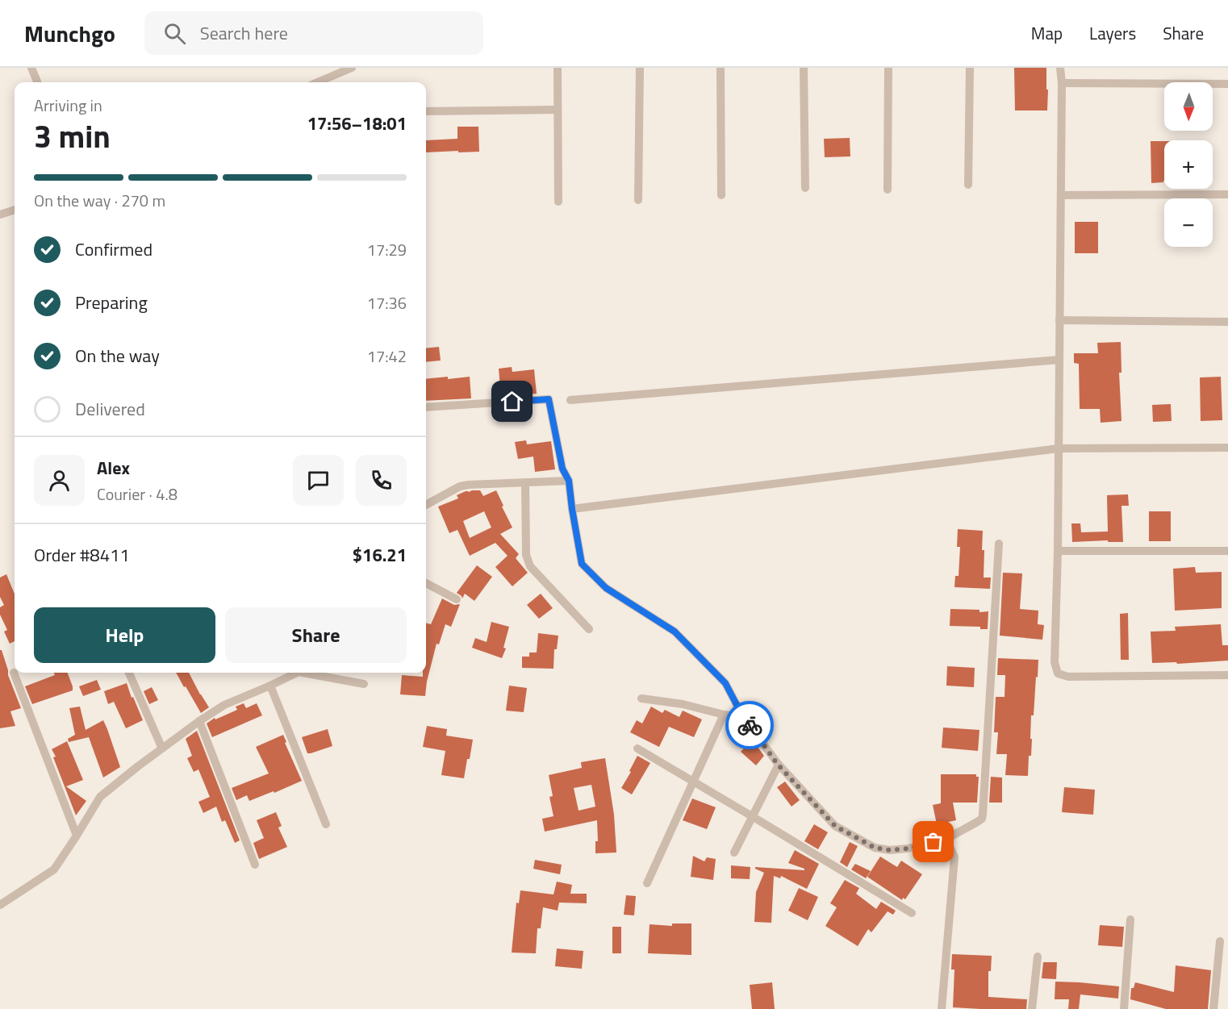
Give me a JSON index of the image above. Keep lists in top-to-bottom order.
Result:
{
  "north": "bottom",
  "page": {
    "header": "Munchgo",
    "search": "Search here",
    "nav": ["Map", "Layers", "Share"],
    "map_buttons": ["+", "−"],
    "heading": ["3 min", "Arriving in", "17:56–18:01"],
    "panel": [
      "Alex",
      "Courier · 4.8",
      "Order #8411",
      "$16.21"
    ],
    "bar": "On the way · 270 m",
    "list": [
      ["Confirmed", "17:29"],
      ["Preparing", "17:36"],
      ["On the way", "17:42"],
      "Delivered"
    ],
    "buttons": ["Help", "Share"]
  }
}
